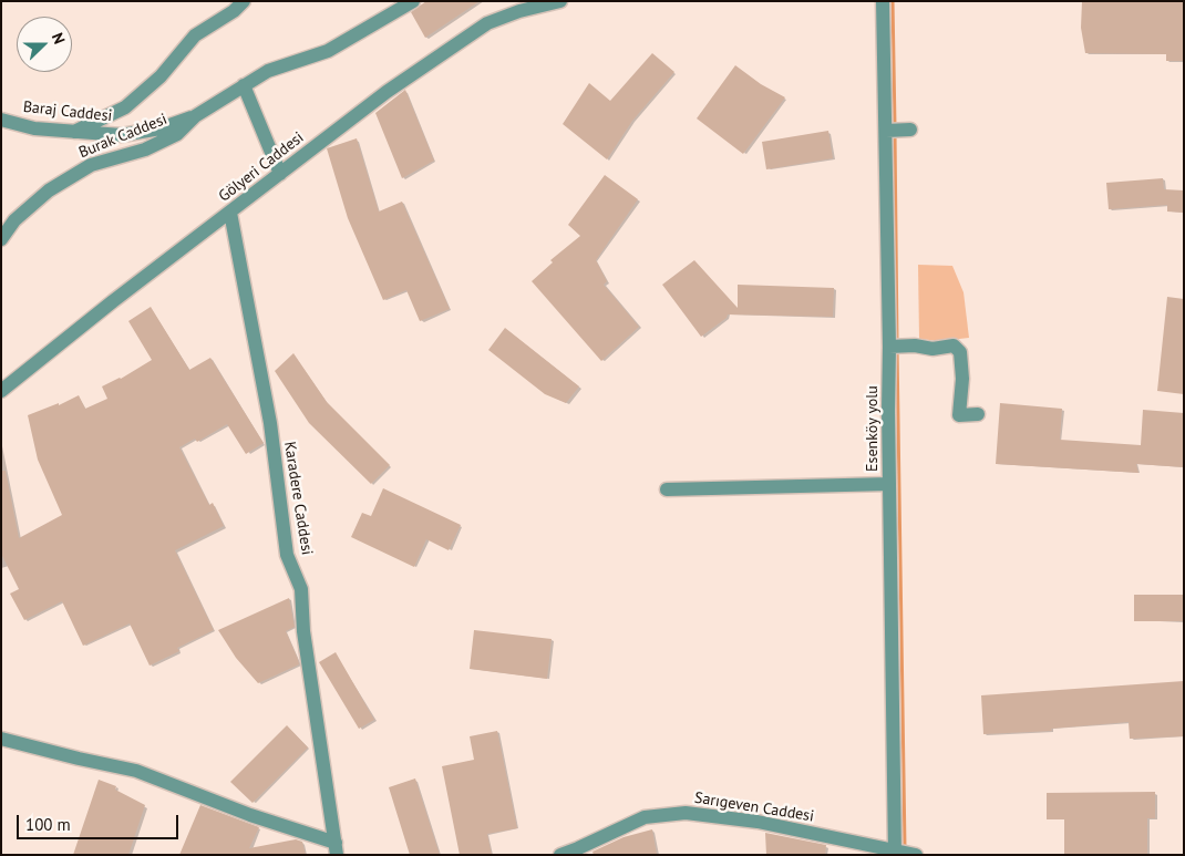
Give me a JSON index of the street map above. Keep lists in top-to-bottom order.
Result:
{
  "streets": {
    "street": [
      "Baraj Caddesi",
      "Burak Caddesi",
      "Gölyeri Caddesi",
      "Esenköy yolu",
      "Karadere Caddesi",
      "Sarıgeven Caddesi"
    ]
  },
  "crossings": [
    ["Baraj Caddesi", "Burak Caddesi"],
    ["Gölyeri Caddesi", "Karadere Caddesi"],
    ["Esenköy yolu", "Sarıgeven Caddesi"]
  ],
  "scale_bar": "100 m",
  "north": "right"
}
